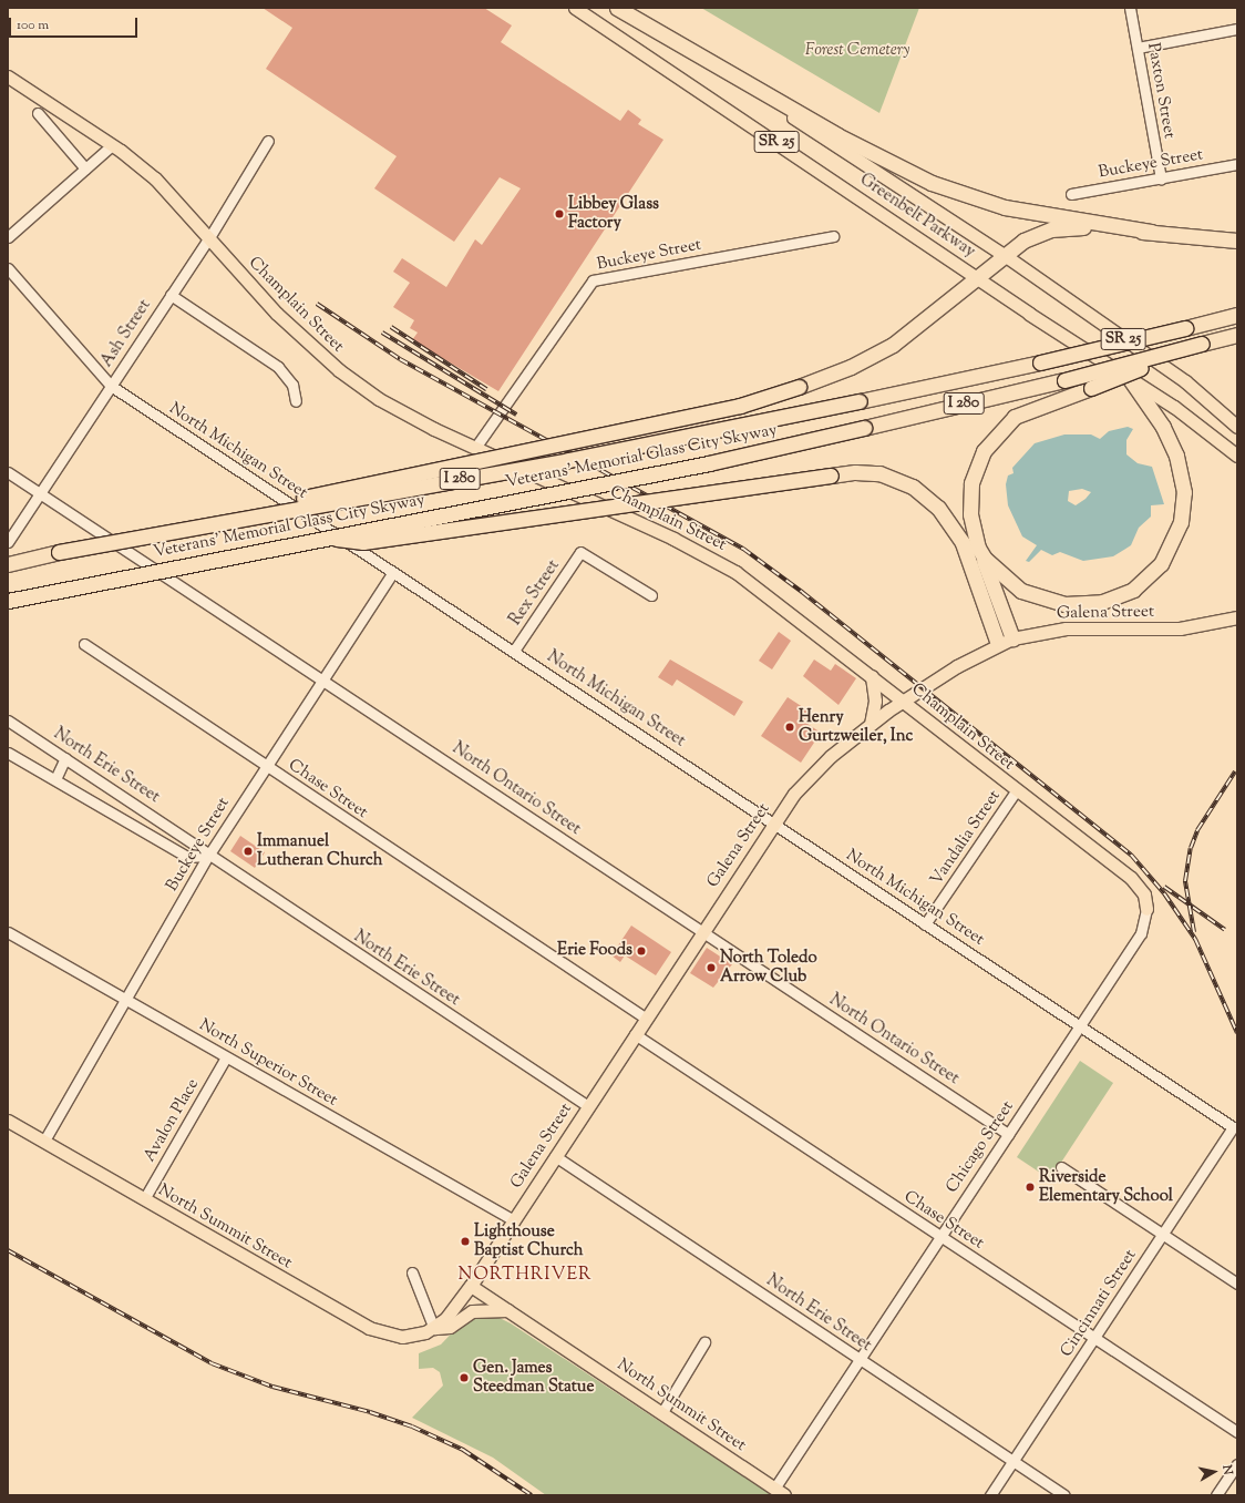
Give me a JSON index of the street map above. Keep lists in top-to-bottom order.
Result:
{
  "streets": {
    "highway": ["I 280", "Veterans' Memorial Glass City Skyway"],
    "main road": [
      "SR 25",
      "Greenbelt Parkway",
      "Champlain Street",
      "Galena Street",
      "North Summit Street"
    ],
    "street": [
      "Paxton Street",
      "Buckeye Street",
      "Ash Street",
      "North Michigan Street",
      "Rex Street",
      "North Erie Street",
      "Chase Street",
      "North Ontario Street",
      "Vandalia Street",
      "North Superior Street",
      "Avalon Place",
      "Chicago Street",
      "Cincinnati Street"
    ]
  },
  "crossings": [
    ["Paxton Street", "Buckeye Street"],
    ["Buckeye Street", "Champlain Street"],
    ["Buckeye Street", "North Michigan Street"],
    ["Buckeye Street", "North Erie Street"],
    ["Buckeye Street", "Chase Street"],
    ["Buckeye Street", "North Ontario Street"],
    ["Buckeye Street", "North Superior Street"],
    ["Buckeye Street", "North Summit Street"],
    ["Champlain Street", "Ash Street"],
    ["Champlain Street", "Galena Street"],
    ["Champlain Street", "Vandalia Street"],
    ["Champlain Street", "Chicago Street"],
    ["Ash Street", "North Michigan Street"],
    ["Ash Street", "North Ontario Street"],
    ["I 280", "Veterans' Memorial Glass City Skyway"],
    ["North Michigan Street", "Rex Street"],
    ["North Michigan Street", "Galena Street"],
    ["North Michigan Street", "Vandalia Street"],
    ["North Michigan Street", "Chicago Street"],
    ["North Michigan Street", "Cincinnati Street"],
    ["Galena Street", "North Erie Street"],
    ["Galena Street", "Chase Street"],
    ["Galena Street", "North Ontario Street"],
    ["Galena Street", "North Superior Street"],
    ["Galena Street", "North Summit Street"],
    ["North Erie Street", "Chicago Street"],
    ["North Erie Street", "Cincinnati Street"],
    ["Chase Street", "Chicago Street"],
    ["Chase Street", "Cincinnati Street"],
    ["North Ontario Street", "Chicago Street"],
    ["North Superior Street", "Avalon Place"],
    ["Avalon Place", "North Summit Street"],
    ["Chicago Street", "North Summit Street"]
  ],
  "districts": ["NORTHRIVER"],
  "parks": ["Forest Cemetery"],
  "places": [
    "Libbey Glass Factory",
    "Henry Gurtzweiler, Inc",
    "Immanuel Lutheran Church",
    "Erie Foods",
    "North Toledo Arrow Club",
    "Riverside Elementary School",
    "Lighthouse Baptist Church",
    "Gen. James Steedman Statue"
  ],
  "scale_bar": "100 m",
  "north": "right"
}
